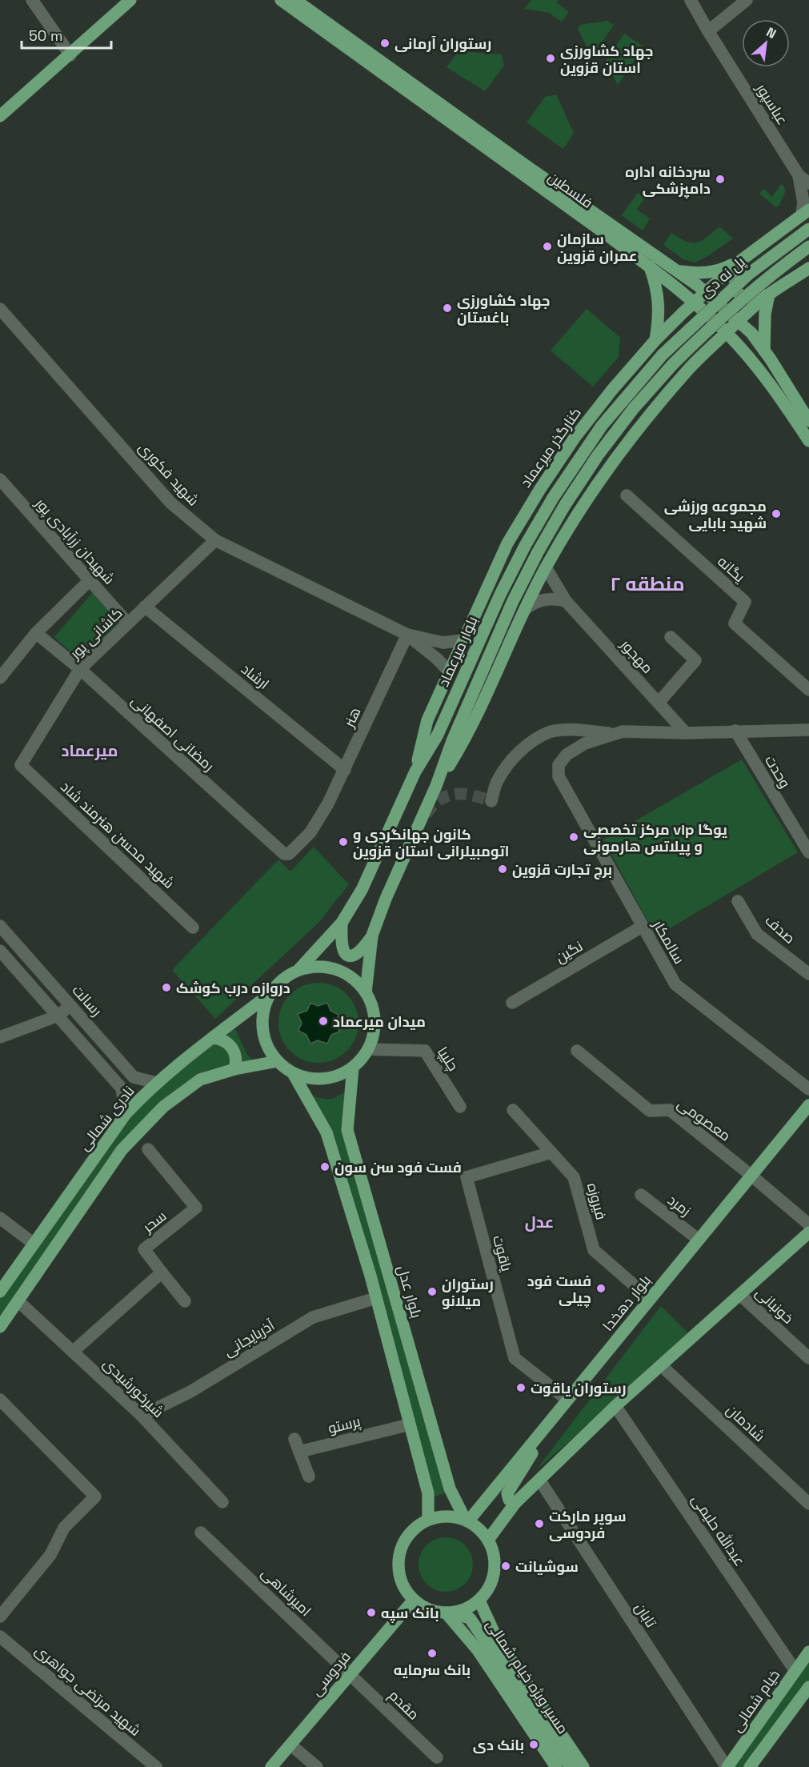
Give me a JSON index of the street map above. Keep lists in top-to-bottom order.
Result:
{
  "streets": {
    "main road": [
      "فلسطین",
      "پل نه دی",
      "کنارگذر میرعماد",
      "بلوار میرعماد",
      "نادری شمالی",
      "بلوار عدل",
      "بلوار دهخدا",
      "فردوسی",
      "مسیر ویژه خیام شمالی",
      "خیام شمالی"
    ],
    "street": [
      "عباسپور",
      "شهید فکوری",
      "شهیدان زرآبادی پور",
      "یگانه",
      "کاشانی پور",
      "مهجور",
      "ارشاد",
      "هنر",
      "رمضانی اصفهانی",
      "وحدت",
      "شهید محسن هنرمند شاد",
      "صدف",
      "سالمکار",
      "نگین",
      "رسالت",
      "چلیپا",
      "معصومی",
      "فیروزه",
      "زمرد",
      "سحر",
      "یاقوت",
      "خونبانی",
      "آذربایجانی",
      "شیرخورشیدی",
      "شادمان",
      "پرستو",
      "عبدالله حلیمی",
      "امیرشاهی",
      "تابان",
      "شهید مرتضی جواهری",
      "مقدم"
    ]
  },
  "crossings": [
    ["فلسطین", "کنارگذر میرعماد"],
    ["پل نه دی", "بلوار میرعماد"],
    ["کنارگذر میرعماد", "شهید فکوری"],
    ["کنارگذر میرعماد", "بلوار میرعماد"],
    ["شهید فکوری", "کاشانی پور"],
    ["شهید فکوری", "هنر"],
    ["شهیدان زرآبادی پور", "کاشانی پور"],
    ["کاشانی پور", "ارشاد"],
    ["کاشانی پور", "رمضانی اصفهانی"],
    ["کاشانی پور", "شهید محسن هنرمند شاد"],
    ["بلوار میرعماد", "چلیپا"],
    ["بلوار میرعماد", "نادری شمالی"],
    ["بلوار میرعماد", "بلوار عدل"],
    ["ارشاد", "هنر"],
    ["هنر", "رمضانی اصفهانی"],
    ["سالمکار", "نگین"],
    ["رسالت", "نادری شمالی"],
    ["چلیپا", "نادری شمالی"],
    ["چلیپا", "بلوار عدل"],
    ["نادری شمالی", "بلوار عدل"],
    ["معصومی", "بلوار دهخدا"],
    ["فیروزه", "یاقوت"],
    ["فیروزه", "بلوار دهخدا"],
    ["زمرد", "بلوار دهخدا"],
    ["یاقوت", "بلوار دهخدا"],
    ["بلوار عدل", "بلوار دهخدا"],
    ["بلوار عدل", "فردوسی"],
    ["بلوار عدل", "مسیر ویژه خیام شمالی"],
    ["بلوار دهخدا", "فردوسی"],
    ["بلوار دهخدا", "مسیر ویژه خیام شمالی"],
    ["آذربایجانی", "شیرخورشیدی"],
    ["عبدالله حلیمی", "خیام شمالی"],
    ["امیرشاهی", "فردوسی"],
    ["امیرشاهی", "مقدم"],
    ["تابان", "خیام شمالی"],
    ["فردوسی", "مسیر ویژه خیام شمالی"],
    ["فردوسی", "مقدم"]
  ],
  "districts": ["منطقه ۲", "میرعماد", "عدل"],
  "places": [
    "رستوران آرمانی",
    "جهاد کشاورزی استان قزوین",
    "سردخانه اداره دامپزشکی",
    "سازمان عمران قزوین",
    "جهاد کشاورزی باغستان",
    "مجموعه ورزشی شهید بابایی",
    "مرکز تخصصی vip یوگا و پیلاتس هارمونی",
    "کانون جهانگردی و اتومبیلرانی استان قزوین",
    "برج تجارت قزوین",
    "دروازه درب کوشک",
    "میدان میرعماد",
    "فست فود سن سون",
    "فست فود چیلی",
    "رستوران میلانو",
    "رستوران یاقوت",
    "سوپر مارکت فردوسی",
    "سوشیانت",
    "بانک سپه",
    "بانک سرمایه",
    "بانک دی"
  ],
  "scale_bar": "50 m",
  "north": "top right"
}
